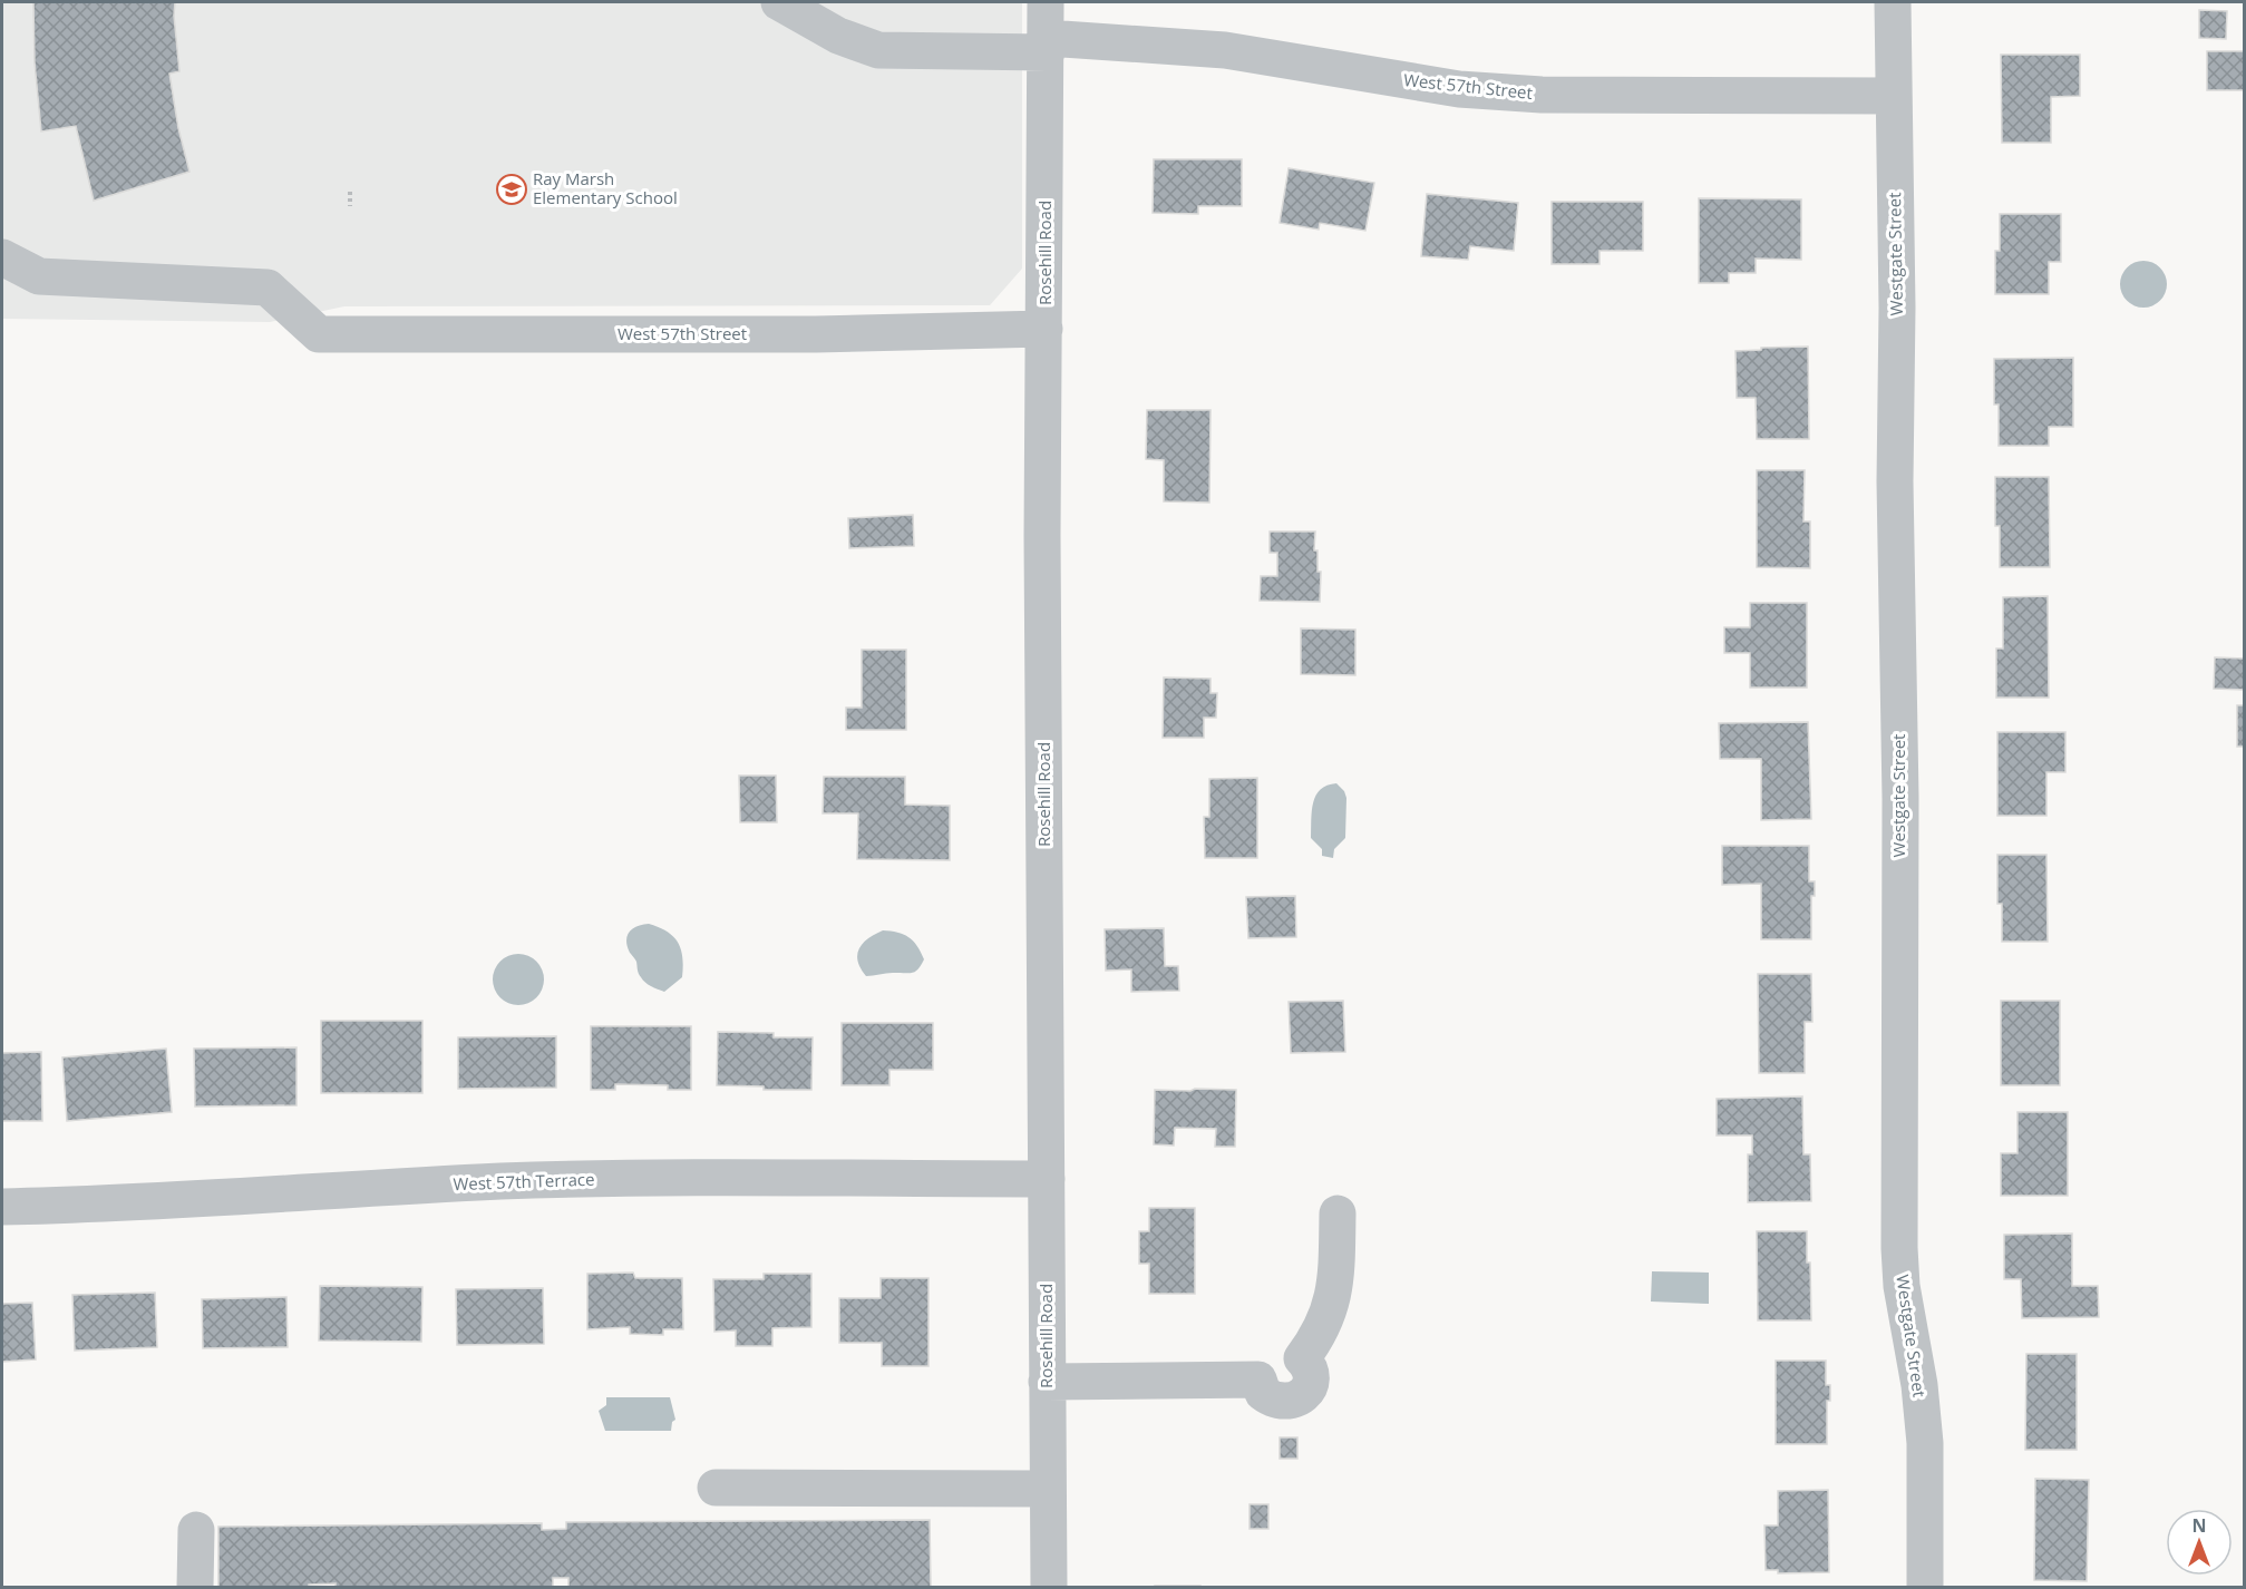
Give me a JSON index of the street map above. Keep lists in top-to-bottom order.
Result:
{
  "streets": {
    "street": [
      "West 57th Street",
      "Rosehill Road",
      "Westgate Street",
      "West 57th Terrace"
    ]
  },
  "crossings": [
    ["West 57th Street", "Rosehill Road"],
    ["West 57th Street", "Westgate Street"],
    ["Rosehill Road", "West 57th Terrace"]
  ],
  "places": {
    "school or university": ["Ray Marsh Elementary School"]
  },
  "north": "top"
}
